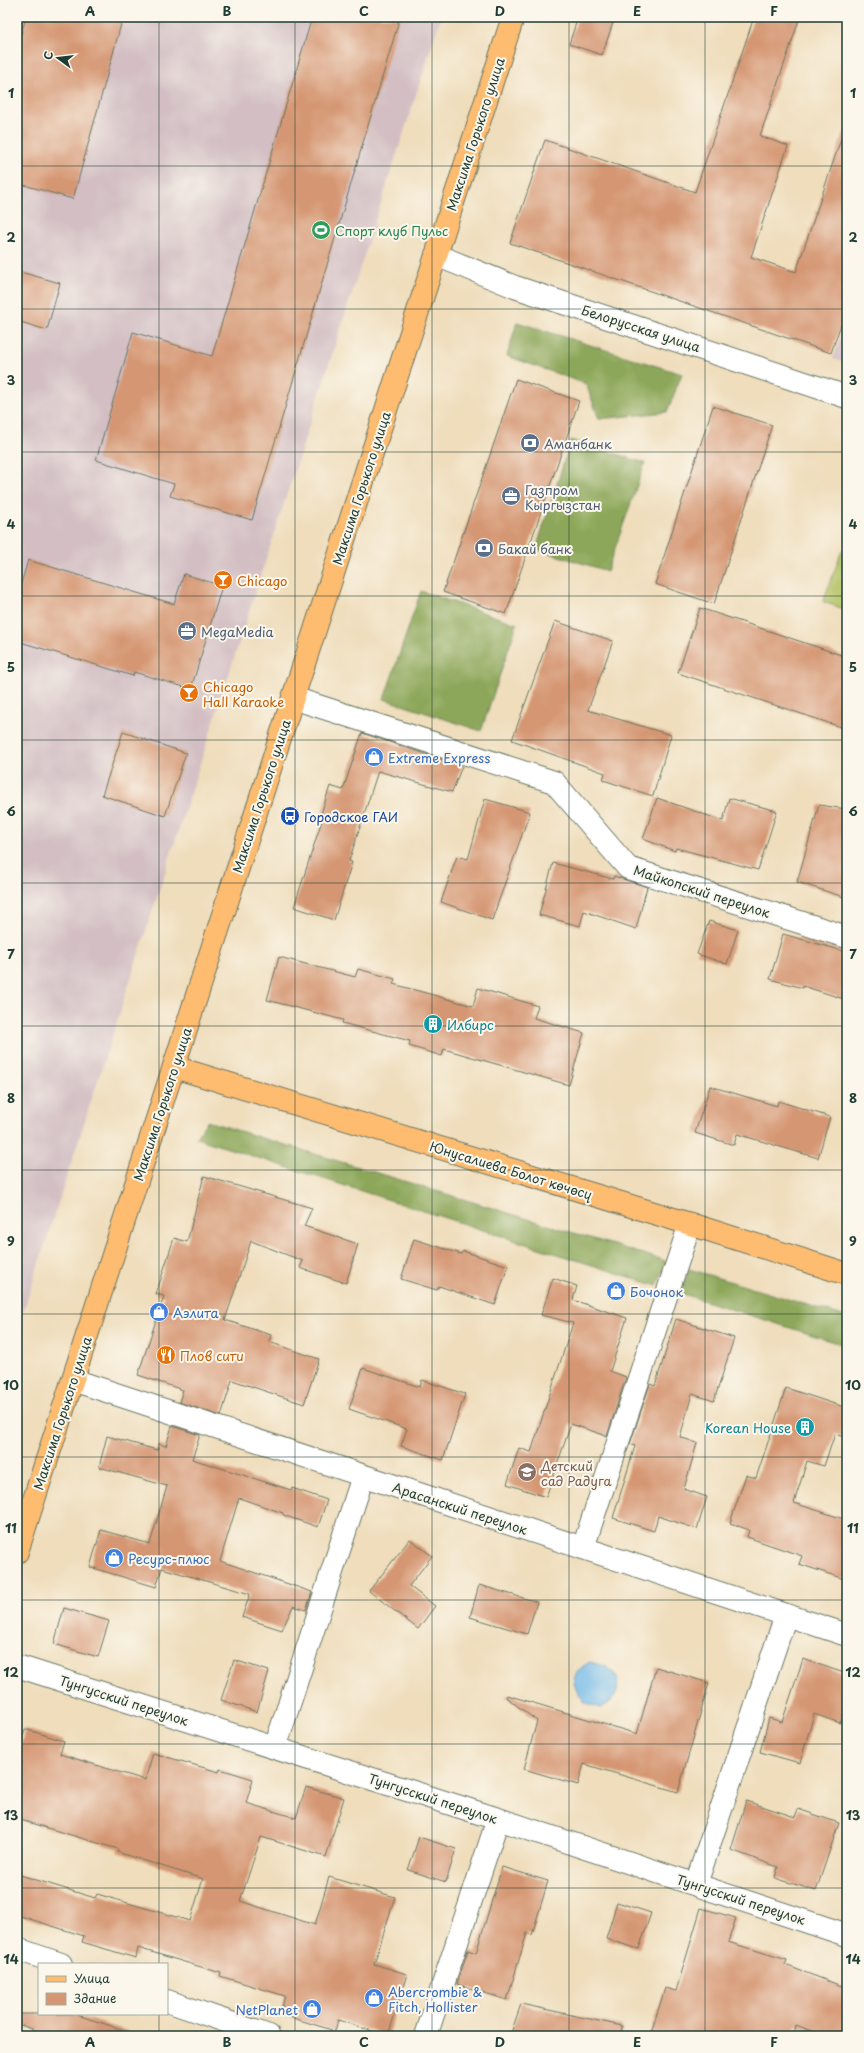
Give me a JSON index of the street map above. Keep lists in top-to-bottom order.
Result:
{
  "streets": {
    "main road": ["Максима Горького улица", "Юнусалиева Болот көчөсү"],
    "street": [
      "Белорусская улица",
      "Майкопский переулок",
      "Арасанский переулок",
      "Тунгусский переулок"
    ]
  },
  "crossings": [
    ["Максима Горького улица", "Белорусская улица"],
    ["Максима Горького улица", "Майкопский переулок"],
    ["Максима Горького улица", "Юнусалиева Болот көчөсү"],
    ["Максима Горького улица", "Арасанский переулок"]
  ],
  "places": {
    "sports": ["Спорт клуб Пульс"],
    "bank": ["Аманбанк", "Бакай банк"],
    "office": ["Газпром Кыргызстан", "MegaMedia"],
    "bar": ["Chicago", "Chicago Hall Karaoke"],
    "shop": [
      "Extreme Express",
      "Бочонок",
      "Аэлита",
      "Ресурс-плюс",
      "Abercrombie & Fitch, Hollister",
      "NetPlanet"
    ],
    "bus stop": ["Городское ГАИ"],
    "building": ["Илбирс", "Korean House"],
    "restaurant": ["Плов сити"],
    "school or university": ["Детский сад Радуга"]
  },
  "legend": ["Улица", "Здание"],
  "north": "left",
  "grid": {
    "columns": [
      "A",
      "B",
      "C",
      "D",
      "E",
      "F"
    ],
    "rows": [
      "1",
      "2",
      "3",
      "4",
      "5",
      "6",
      "7",
      "8",
      "9",
      "10",
      "11",
      "12",
      "13",
      "14"
    ]
  }
}
